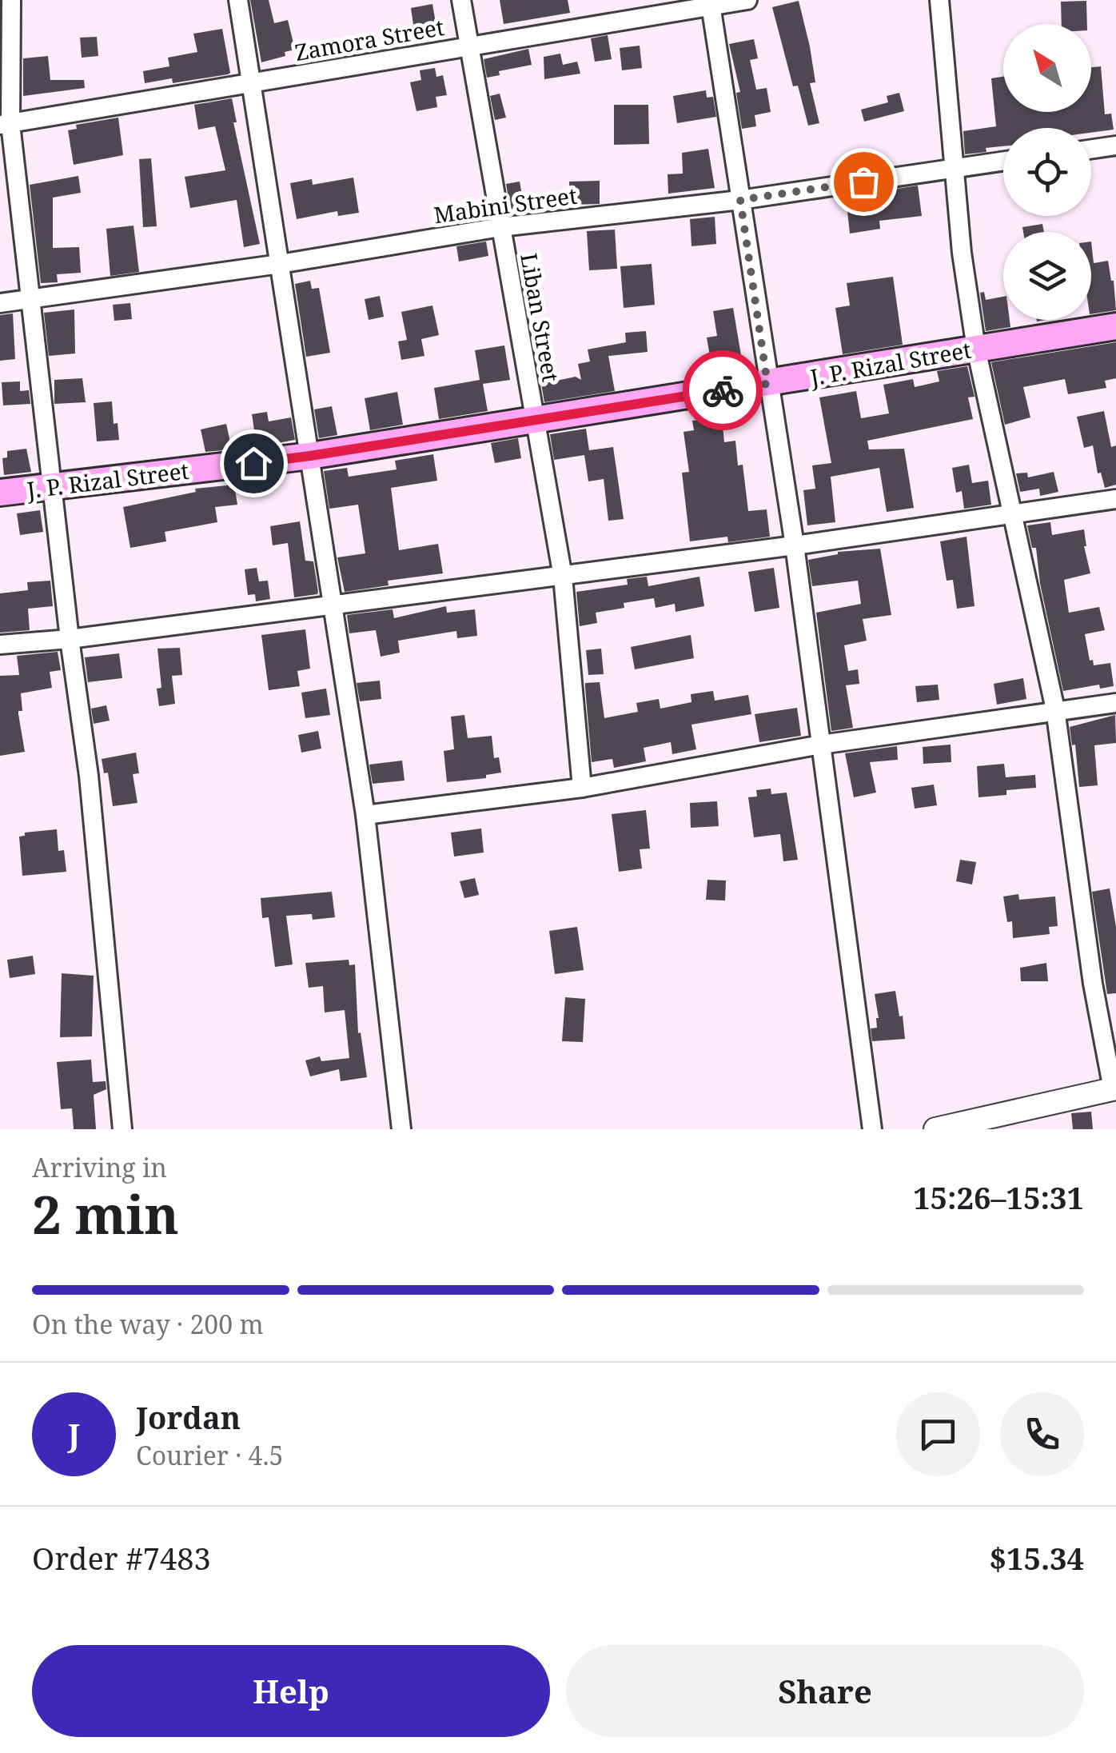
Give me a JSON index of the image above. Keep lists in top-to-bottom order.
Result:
{
  "streets": {
    "main road": ["J. P. Rizal Street"],
    "street": ["Zamora Street", "Mabini Street", "Liban Street"]
  },
  "crossings": [
    ["Zamora Street", "Liban Street"],
    ["Mabini Street", "Liban Street"],
    ["Liban Street", "J. P. Rizal Street"]
  ],
  "north": "top left",
  "page": {
    "heading": ["2 min", "Arriving in", "15:26–15:31"],
    "panel": [
      "Jordan",
      "Courier · 4.5",
      "Order #7483",
      "$15.34"
    ],
    "bar": "On the way · 200 m",
    "round": "J",
    "buttons": ["Help", "Share"]
  }
}
